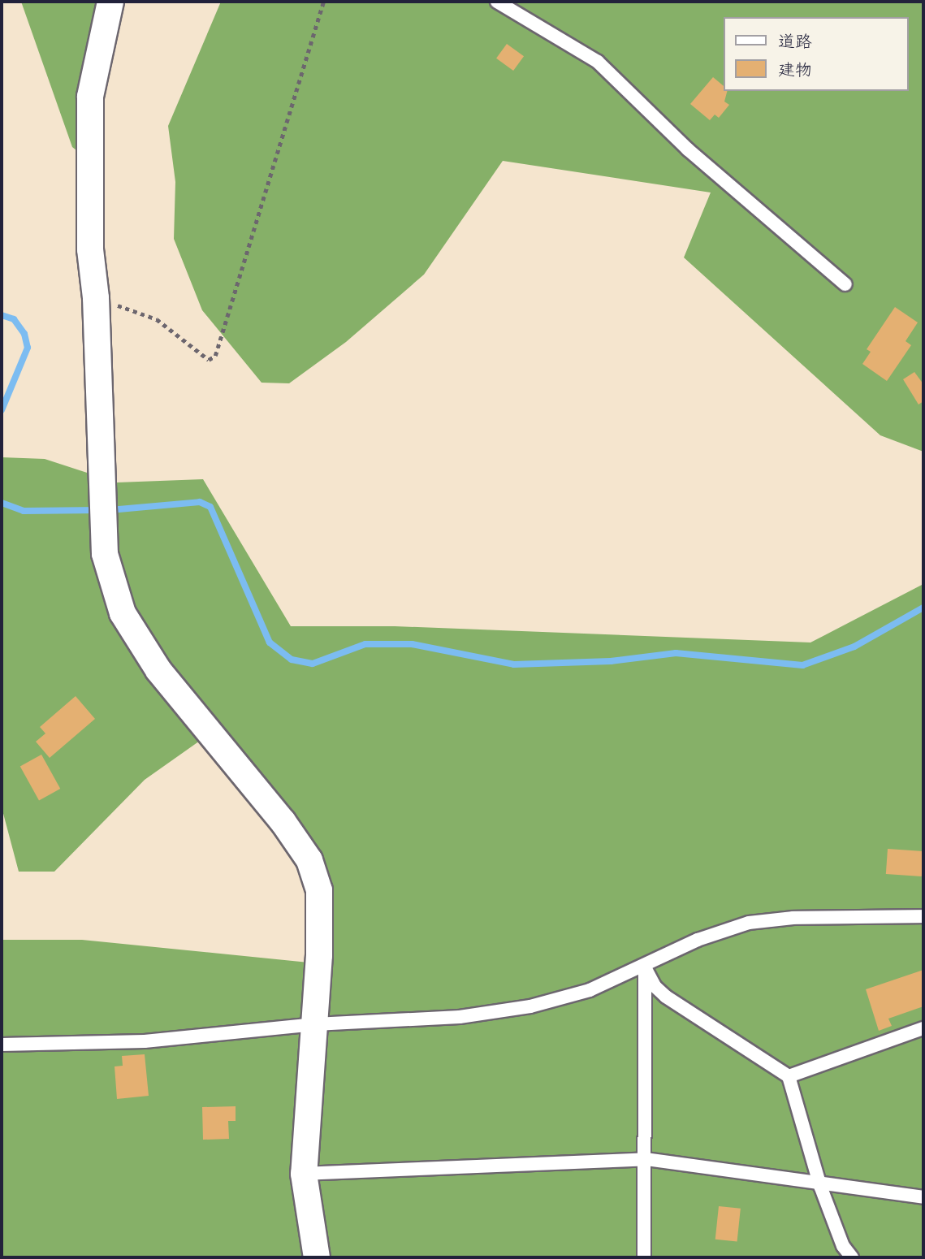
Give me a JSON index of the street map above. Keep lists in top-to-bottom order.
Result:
{
  "legend": ["道路", "建物"]
}
